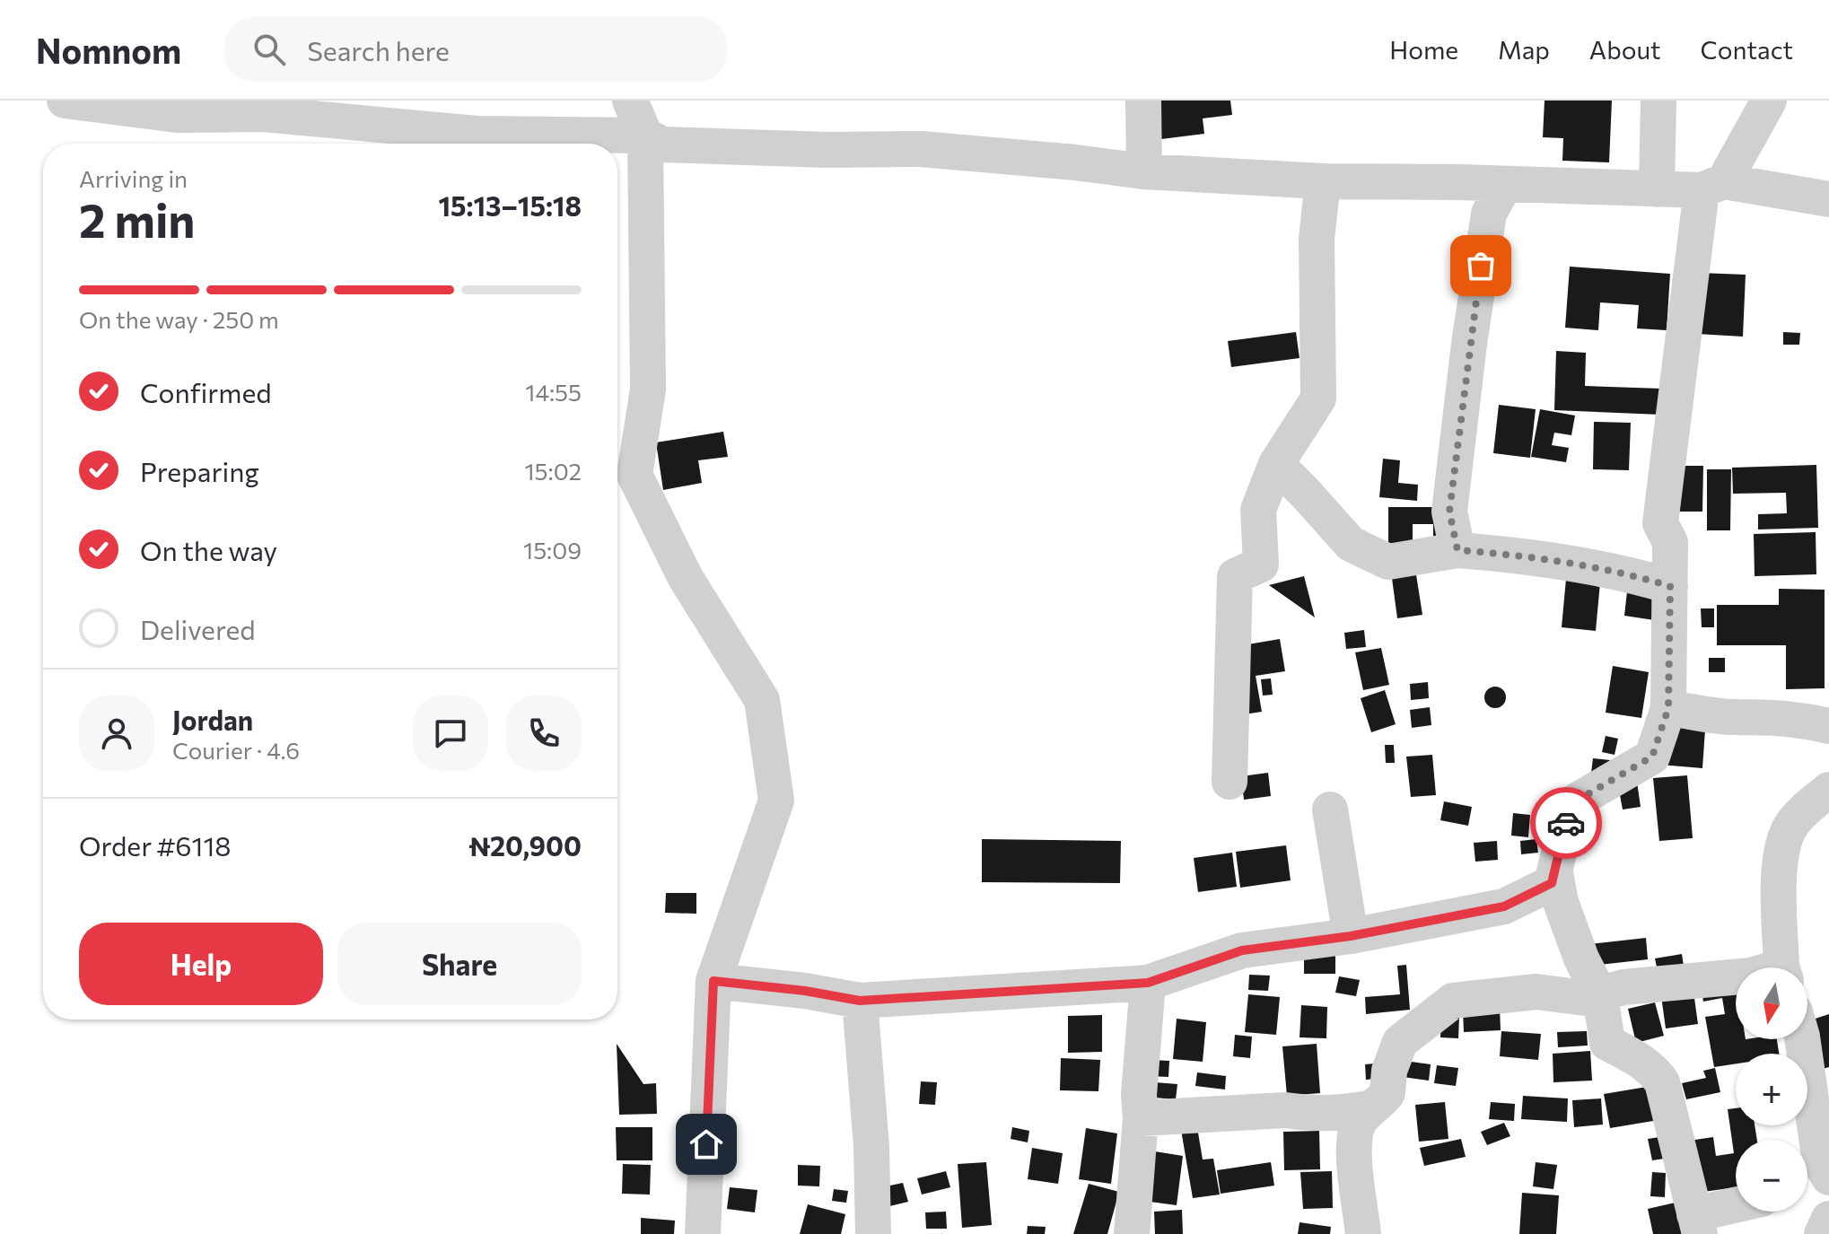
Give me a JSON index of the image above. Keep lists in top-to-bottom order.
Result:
{
  "north": "bottom",
  "page": {
    "header": "Nomnom",
    "search": "Search here",
    "nav": [
      "Home",
      "Map",
      "About",
      "Contact"
    ],
    "heading": ["2 min", "Arriving in", "15:13–15:18"],
    "panel": [
      "Jordan",
      "Courier · 4.6",
      "Order #6118",
      "₦20,900"
    ],
    "bar": "On the way · 250 m",
    "list": [
      ["Confirmed", "14:55"],
      ["Preparing", "15:02"],
      ["On the way", "15:09"],
      "Delivered"
    ],
    "buttons": ["Help", "Share"],
    "map_buttons": ["+", "−"]
  }
}
